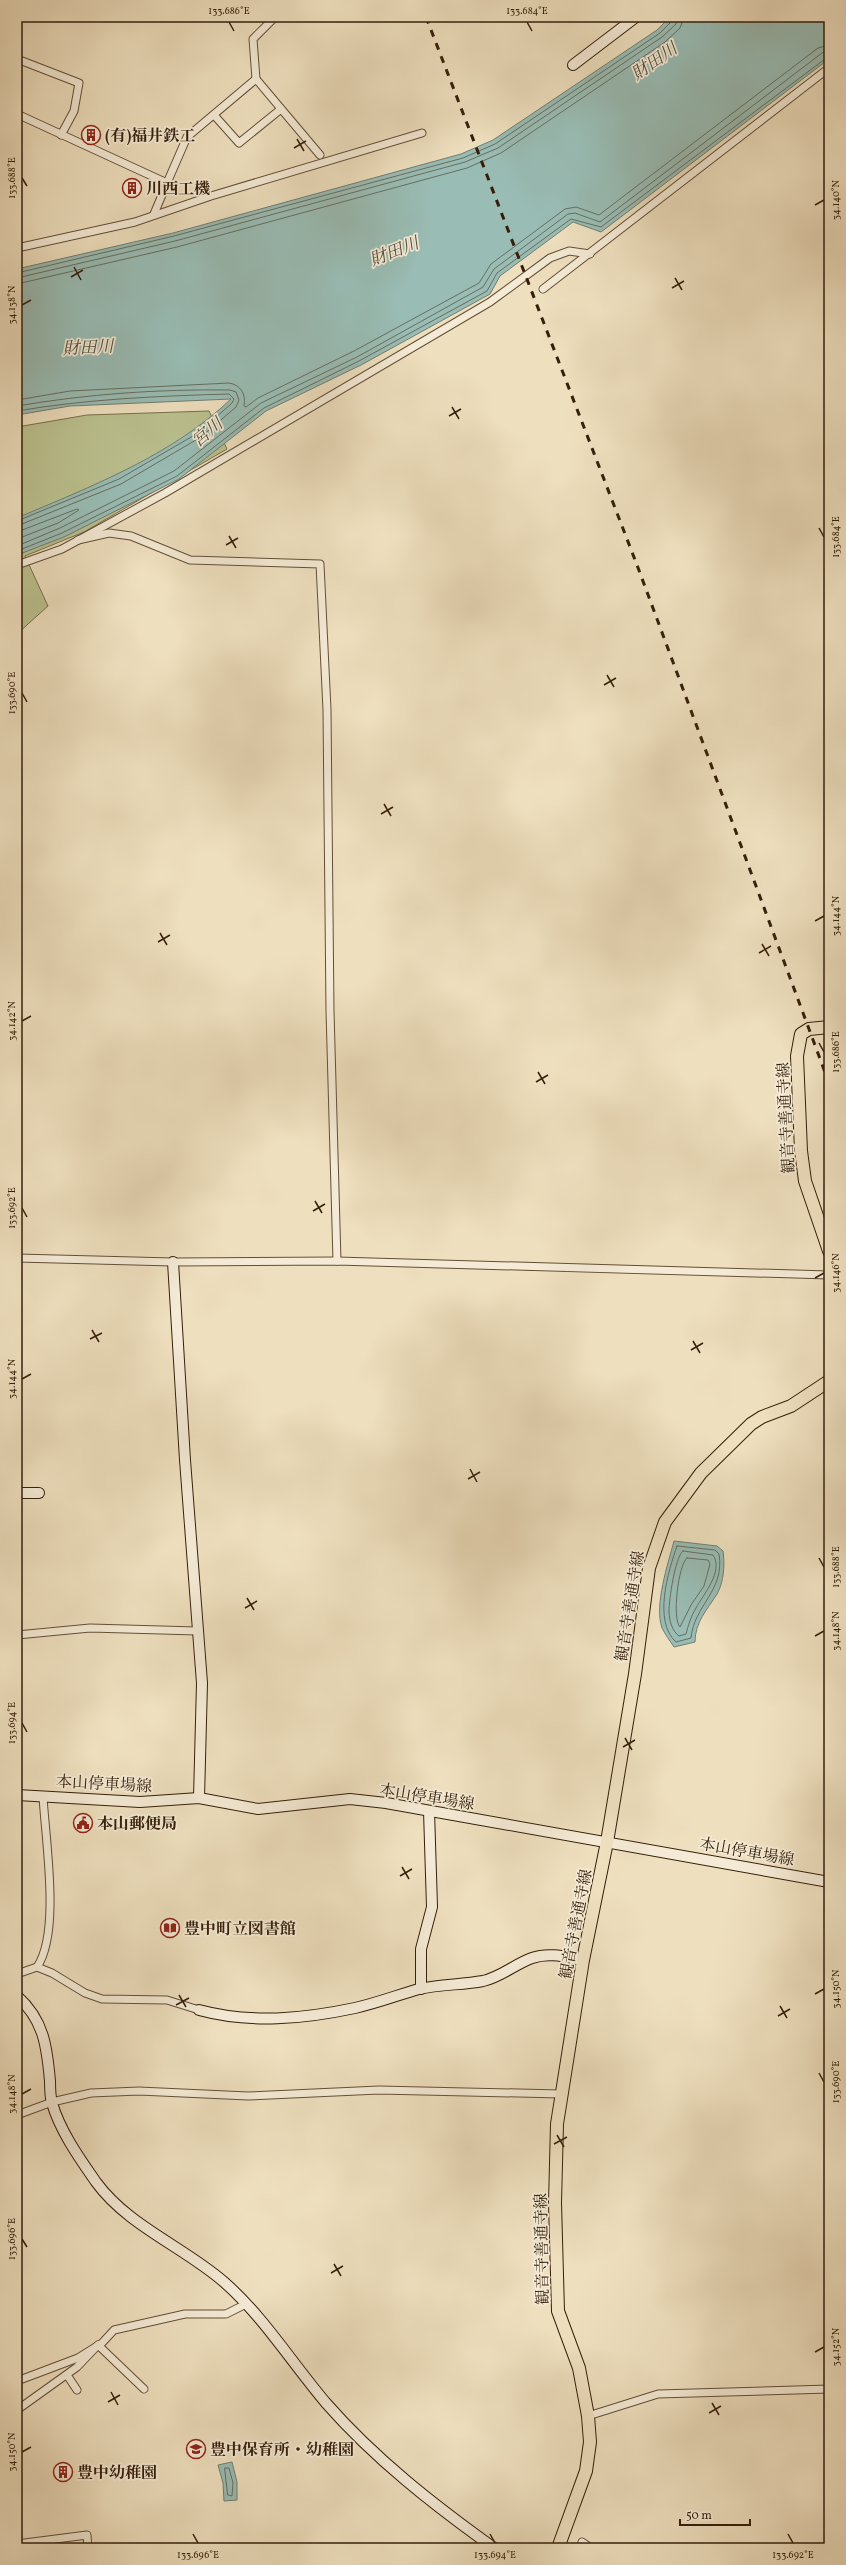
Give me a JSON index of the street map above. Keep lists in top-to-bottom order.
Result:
{
  "streets": {
    "main road": ["観音寺善通寺線"],
    "street": ["本山停車場線"]
  },
  "crossings": [
    ["観音寺善通寺線", "本山停車場線"]
  ],
  "water": ["財田川", "宮川"],
  "places": {
    "building": ["(有)福井鉄工", "川西工機", "豊中幼稚園"],
    "public building": ["本山郵便局"],
    "library": ["豊中町立図書館"],
    "school or university": ["豊中保育所・幼稚園"]
  },
  "scale_bar": "50 m",
  "coordinates": [
    "133.686°E",
    "133.684°E",
    "133.688°E",
    "34.140°N",
    "34.138°N",
    "133.690°E",
    "34.144°N",
    "34.142°N",
    "133.692°E",
    "34.146°N",
    "34.148°N",
    "133.694°E",
    "34.150°N",
    "133.696°E",
    "34.152°N"
  ]
}
